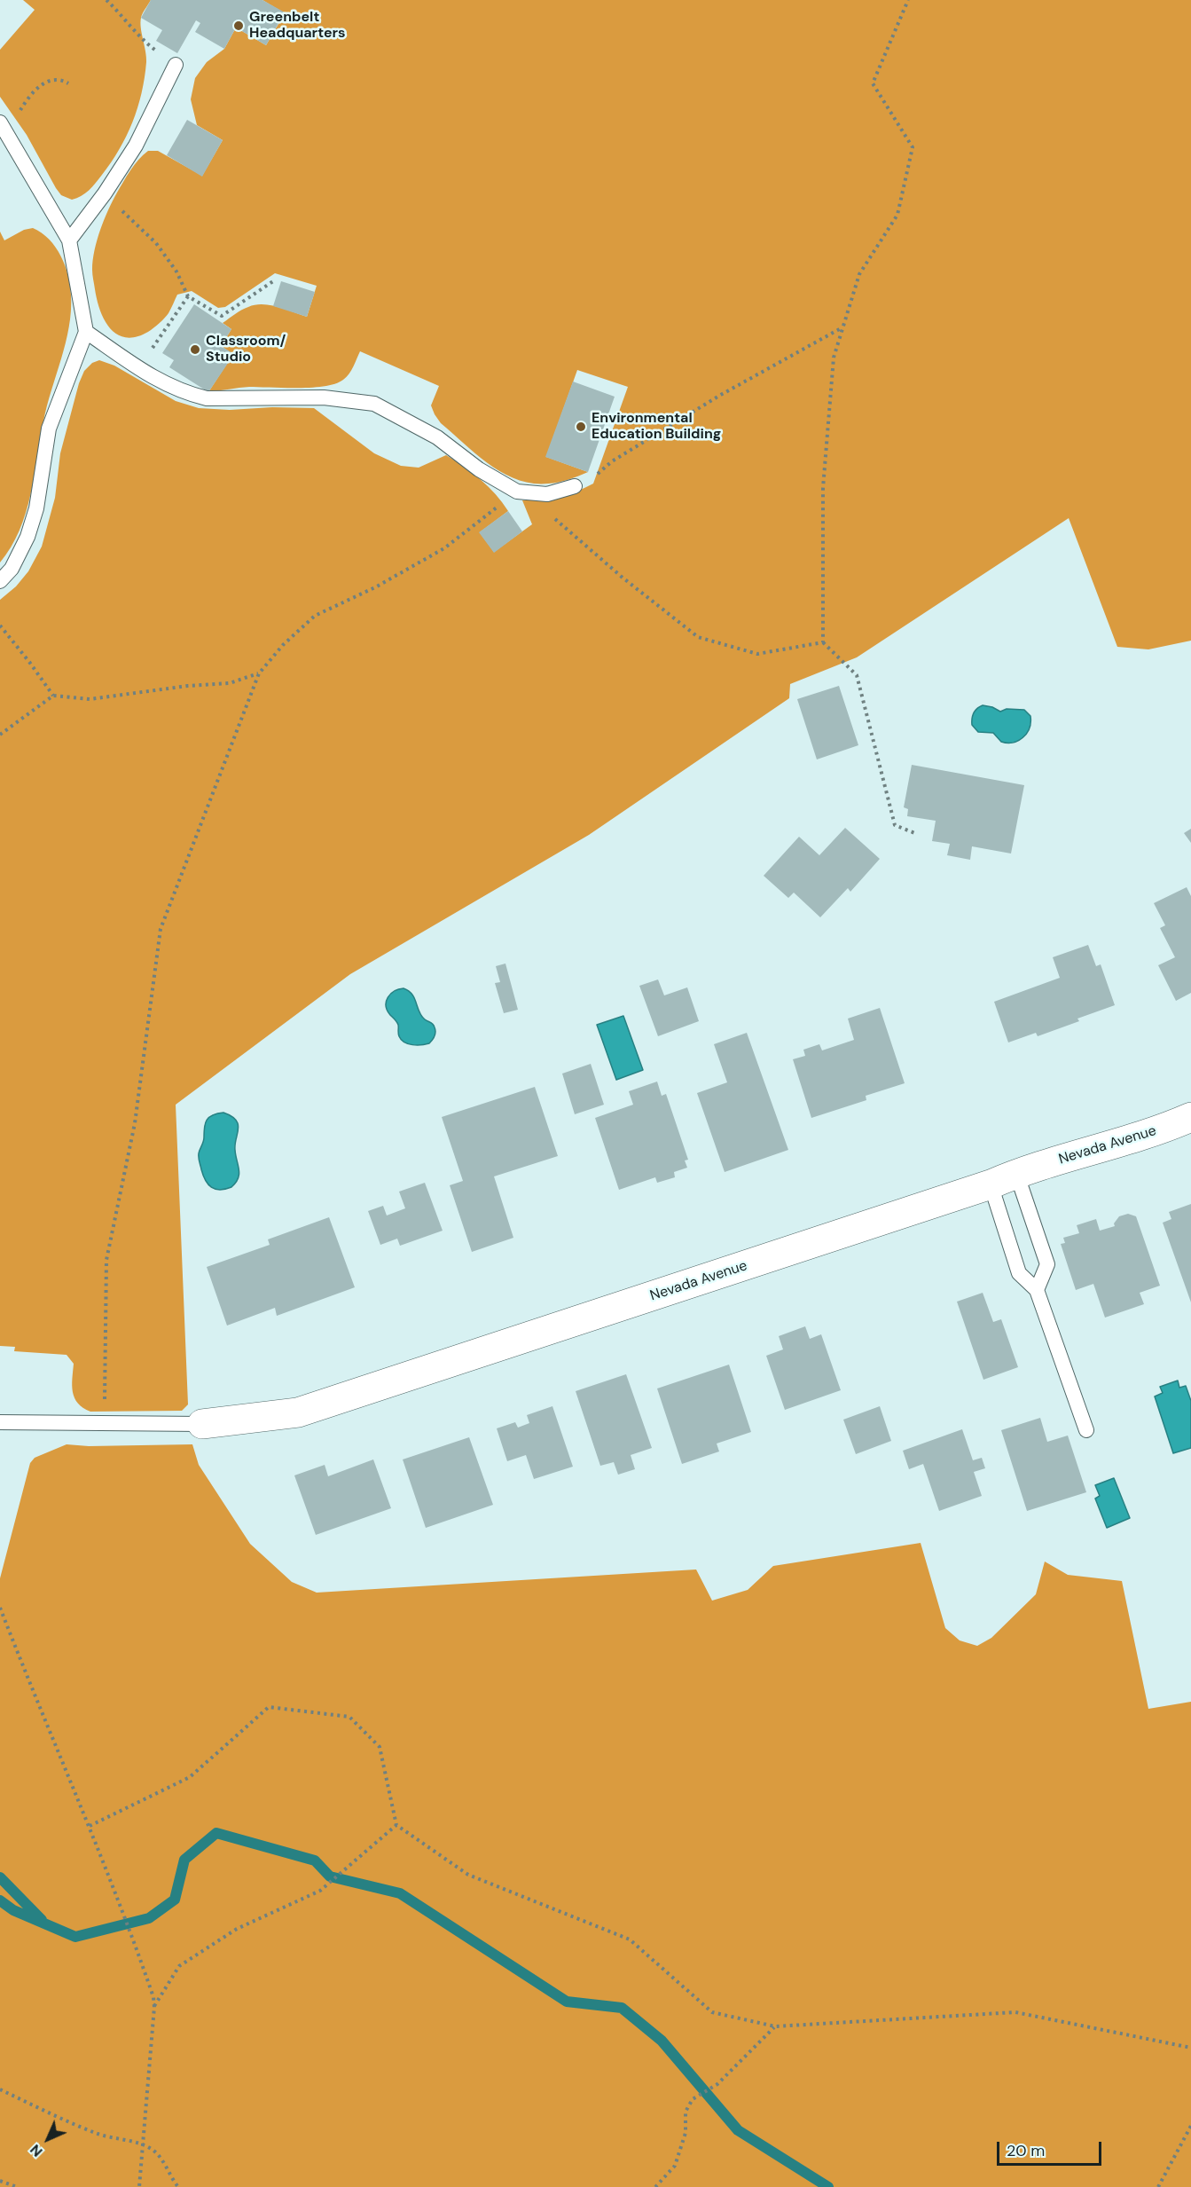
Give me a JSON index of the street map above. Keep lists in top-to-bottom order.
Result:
{
  "streets": {
    "street": ["Nevada Avenue"]
  },
  "places": ["Greenbelt Headquarters", "Classroom/ Studio", "Environmental Education Building"],
  "scale_bar": "20 m",
  "north": "bottom left"
}
